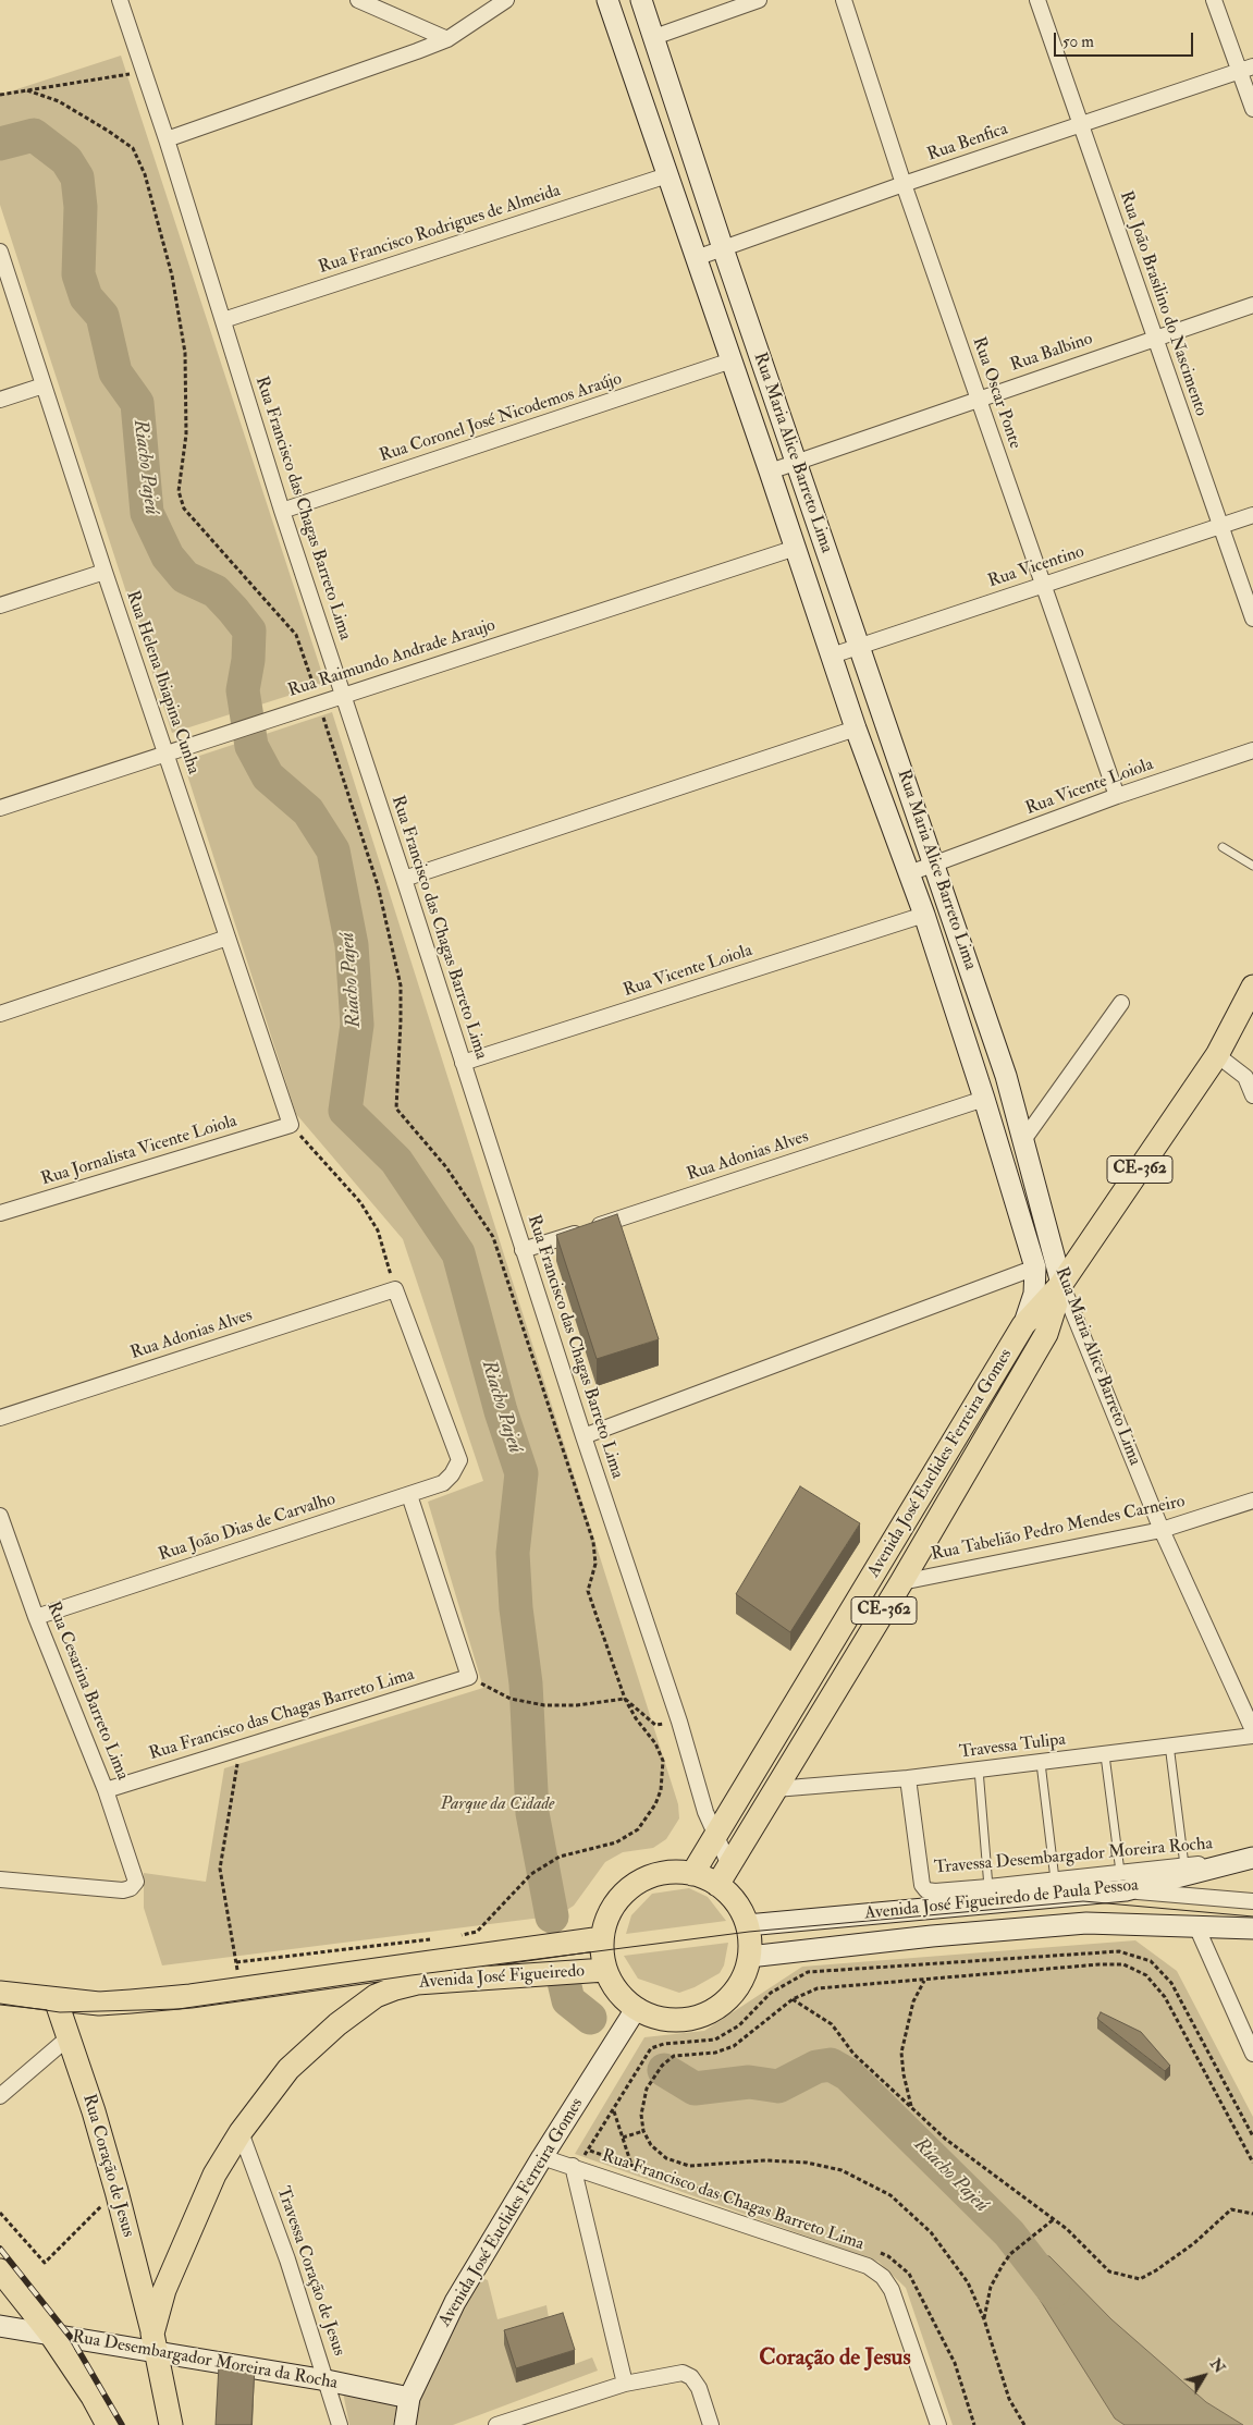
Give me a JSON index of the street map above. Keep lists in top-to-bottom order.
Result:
{
  "streets": {
    "main road": [
      "CE-362",
      "Avenida José Euclides Ferreira Gomes",
      "Avenida José Figueiredo",
      "Rua Coração de Jesus"
    ],
    "street": [
      "Rua Benfica",
      "Rua Francisco Rodrigues de Almeida",
      "Rua João Brasilino do Nascimento",
      "Rua Balbino",
      "Rua Oscar Ponte",
      "Rua Coronel José Nicodemos Araújo",
      "Rua Maria Alice Barreto Lima",
      "Rua Francisco das Chagas Barreto Lima",
      "Rua Vicentino",
      "Rua Raimundo Andrade Araujo",
      "Rua Helena Ibiapina Cunha",
      "Rua Vicente Loiola",
      "Rua Jornalista Vicente Loiola",
      "Rua Adonias Alves",
      "Rua João Dias de Carvalho",
      "Rua Tabelião Pedro Mendes Carneiro",
      "Rua Cesarina Barreto Lima",
      "Travessa Tulipa",
      "Travessa Desembargador Moreira Rocha",
      "Avenida José Figueiredo de Paula Pessoa",
      "Travessa Coração de Jesus",
      "Rua Desembargador Moreira da Rocha"
    ]
  },
  "crossings": [
    ["Rua Benfica", "Rua João Brasilino do Nascimento"],
    ["Rua Benfica", "Rua Oscar Ponte"],
    ["Rua Benfica", "Rua Maria Alice Barreto Lima"],
    ["Rua Francisco Rodrigues de Almeida", "Rua Maria Alice Barreto Lima"],
    ["Rua Francisco Rodrigues de Almeida", "Rua Francisco das Chagas Barreto Lima"],
    ["Rua João Brasilino do Nascimento", "Rua Balbino"],
    ["Rua João Brasilino do Nascimento", "Rua Vicentino"],
    ["Rua Balbino", "Rua Oscar Ponte"],
    ["Rua Balbino", "Rua Maria Alice Barreto Lima"],
    ["Rua Oscar Ponte", "Rua Vicentino"],
    ["Rua Oscar Ponte", "Rua Vicente Loiola"],
    ["Rua Coronel José Nicodemos Araújo", "Rua Maria Alice Barreto Lima"],
    ["Rua Coronel José Nicodemos Araújo", "Rua Francisco das Chagas Barreto Lima"],
    ["Rua Maria Alice Barreto Lima", "Rua Vicentino"],
    ["Rua Maria Alice Barreto Lima", "Rua Raimundo Andrade Araujo"],
    ["Rua Maria Alice Barreto Lima", "Rua Vicente Loiola"],
    ["Rua Maria Alice Barreto Lima", "Rua Adonias Alves"],
    ["Rua Maria Alice Barreto Lima", "Avenida José Euclides Ferreira Gomes"],
    ["Rua Maria Alice Barreto Lima", "Rua Tabelião Pedro Mendes Carneiro"],
    ["Rua Francisco das Chagas Barreto Lima", "Rua Raimundo Andrade Araujo"],
    ["Rua Francisco das Chagas Barreto Lima", "Rua Vicente Loiola"],
    ["Rua Francisco das Chagas Barreto Lima", "Rua Adonias Alves"],
    ["Rua Francisco das Chagas Barreto Lima", "Avenida José Euclides Ferreira Gomes"],
    ["Rua Francisco das Chagas Barreto Lima", "Rua Cesarina Barreto Lima"],
    ["Rua Raimundo Andrade Araujo", "Rua Helena Ibiapina Cunha"],
    ["Rua Helena Ibiapina Cunha", "Rua Jornalista Vicente Loiola"],
    ["Rua Adonias Alves", "Rua João Dias de Carvalho"],
    ["Avenida José Euclides Ferreira Gomes", "Rua Tabelião Pedro Mendes Carneiro"],
    ["Avenida José Euclides Ferreira Gomes", "Travessa Tulipa"],
    ["Avenida José Euclides Ferreira Gomes", "Avenida José Figueiredo de Paula Pessoa"],
    ["Avenida José Euclides Ferreira Gomes", "Avenida José Figueiredo"],
    ["Avenida José Euclides Ferreira Gomes", "Rua Desembargador Moreira da Rocha"],
    ["Rua João Dias de Carvalho", "Rua Cesarina Barreto Lima"],
    ["Travessa Tulipa", "Travessa Desembargador Moreira Rocha"],
    ["Travessa Desembargador Moreira Rocha", "Avenida José Figueiredo de Paula Pessoa"],
    ["Avenida José Figueiredo de Paula Pessoa", "Avenida José Figueiredo"],
    ["Avenida José Figueiredo", "Rua Coração de Jesus"],
    ["Avenida José Figueiredo", "Travessa Coração de Jesus"],
    ["Avenida José Figueiredo", "Rua Desembargador Moreira da Rocha"],
    ["Rua Coração de Jesus", "Rua Desembargador Moreira da Rocha"],
    ["Travessa Coração de Jesus", "Rua Desembargador Moreira da Rocha"]
  ],
  "districts": ["Coração de Jesus"],
  "water": ["Riacho Pajeú"],
  "parks": ["Parque da Cidade"],
  "scale_bar": "50 m",
  "north": "top right"
}
